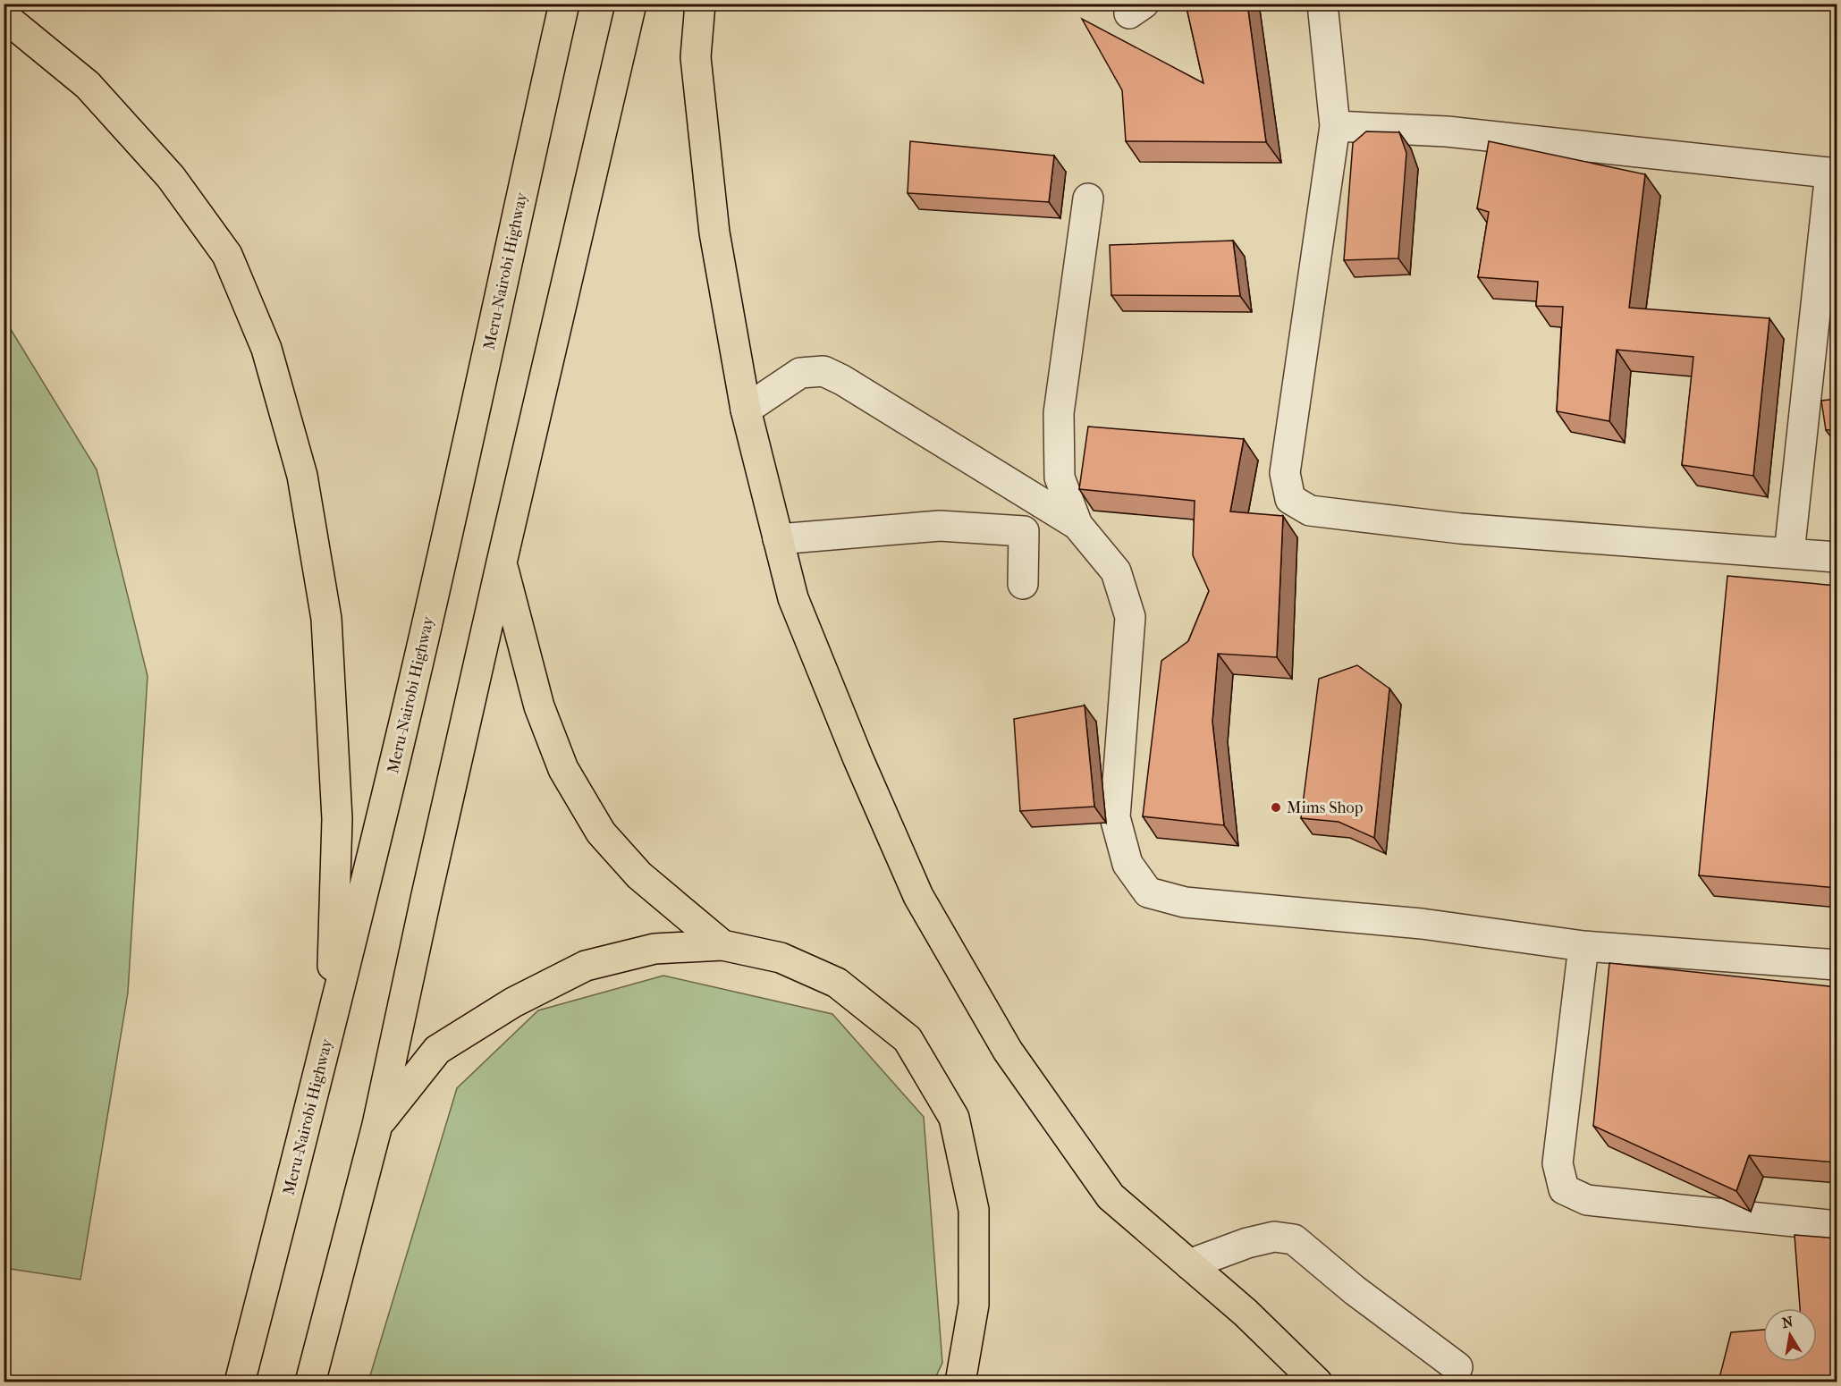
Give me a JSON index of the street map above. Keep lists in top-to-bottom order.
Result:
{
  "streets": {
    "highway": ["Meru-Nairobi Highway"]
  },
  "places": ["Mims Shop"],
  "north": "top"
}
